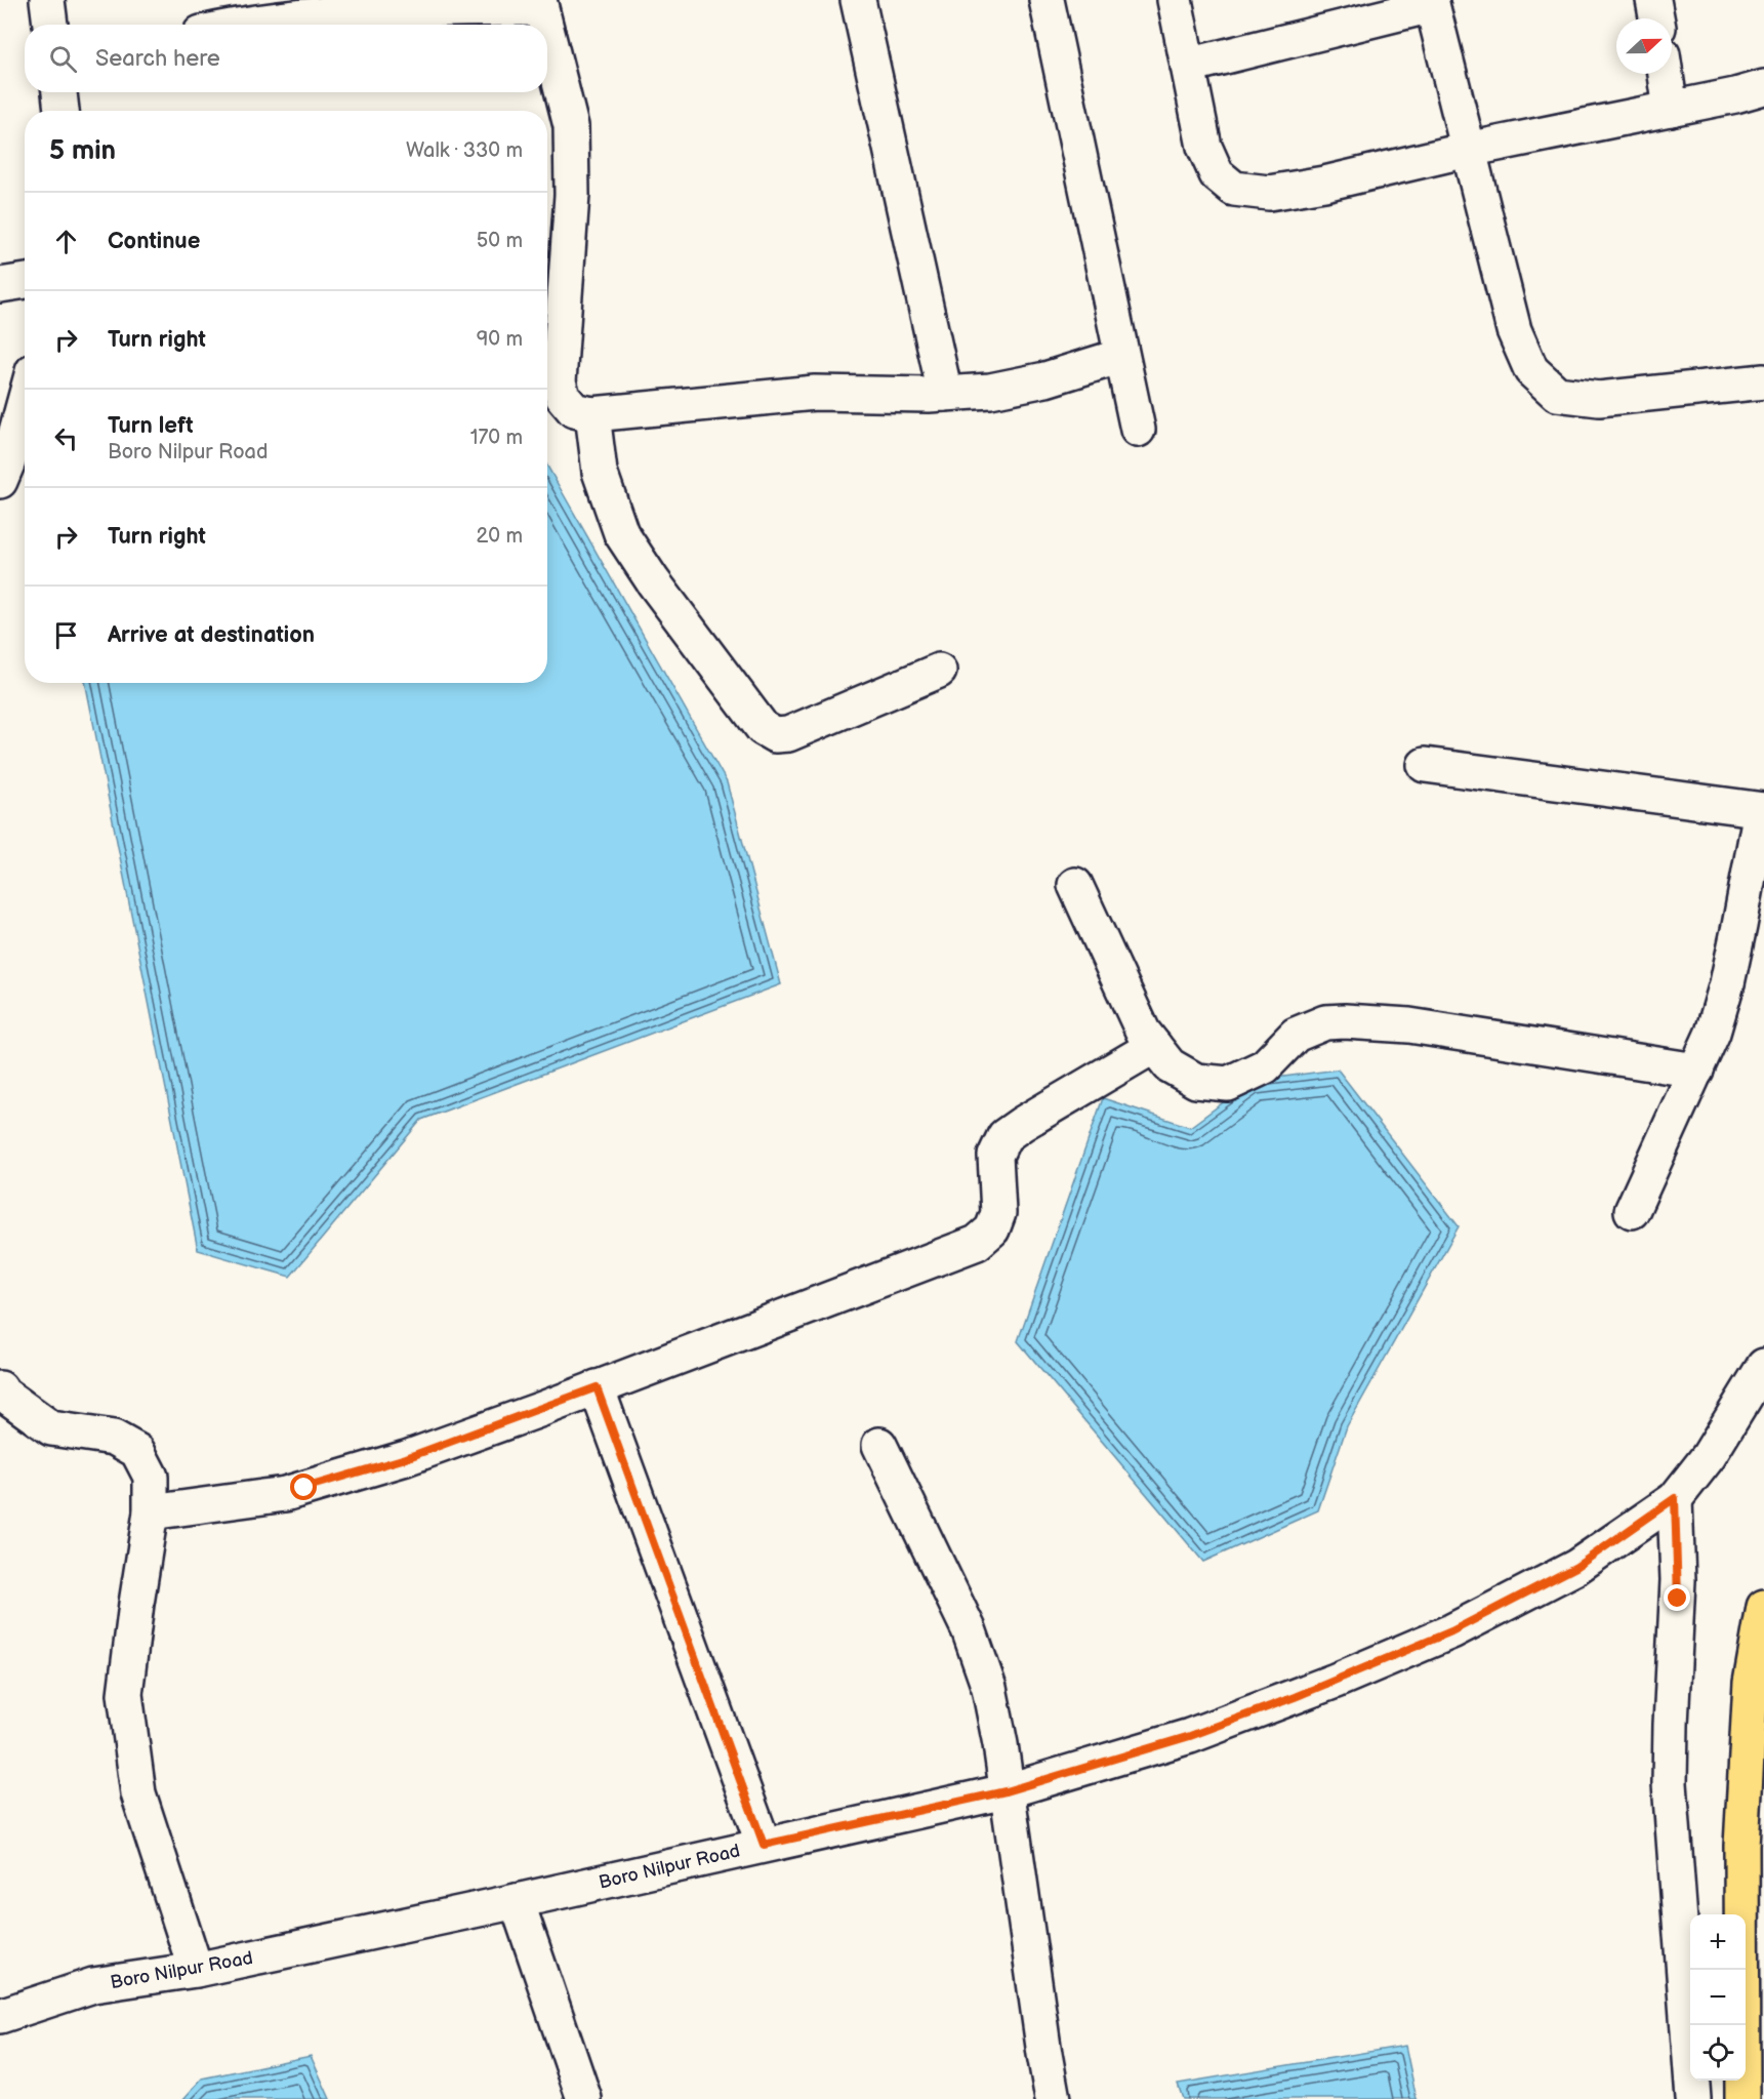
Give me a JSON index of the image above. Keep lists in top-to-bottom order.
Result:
{
  "streets": {
    "street": ["Boro Nilpur Road"]
  },
  "north": "right",
  "page": {
    "search": "Search here",
    "heading": ["5 min", "Walk · 330 m"],
    "list": [
      ["Continue", "50 m"],
      ["Turn right", "90 m"],
      ["Turn left", "Boro Nilpur Road", "170 m"],
      ["Turn right", "20 m"],
      "Arrive at destination"
    ],
    "map_buttons": ["+", "−"]
  }
}
